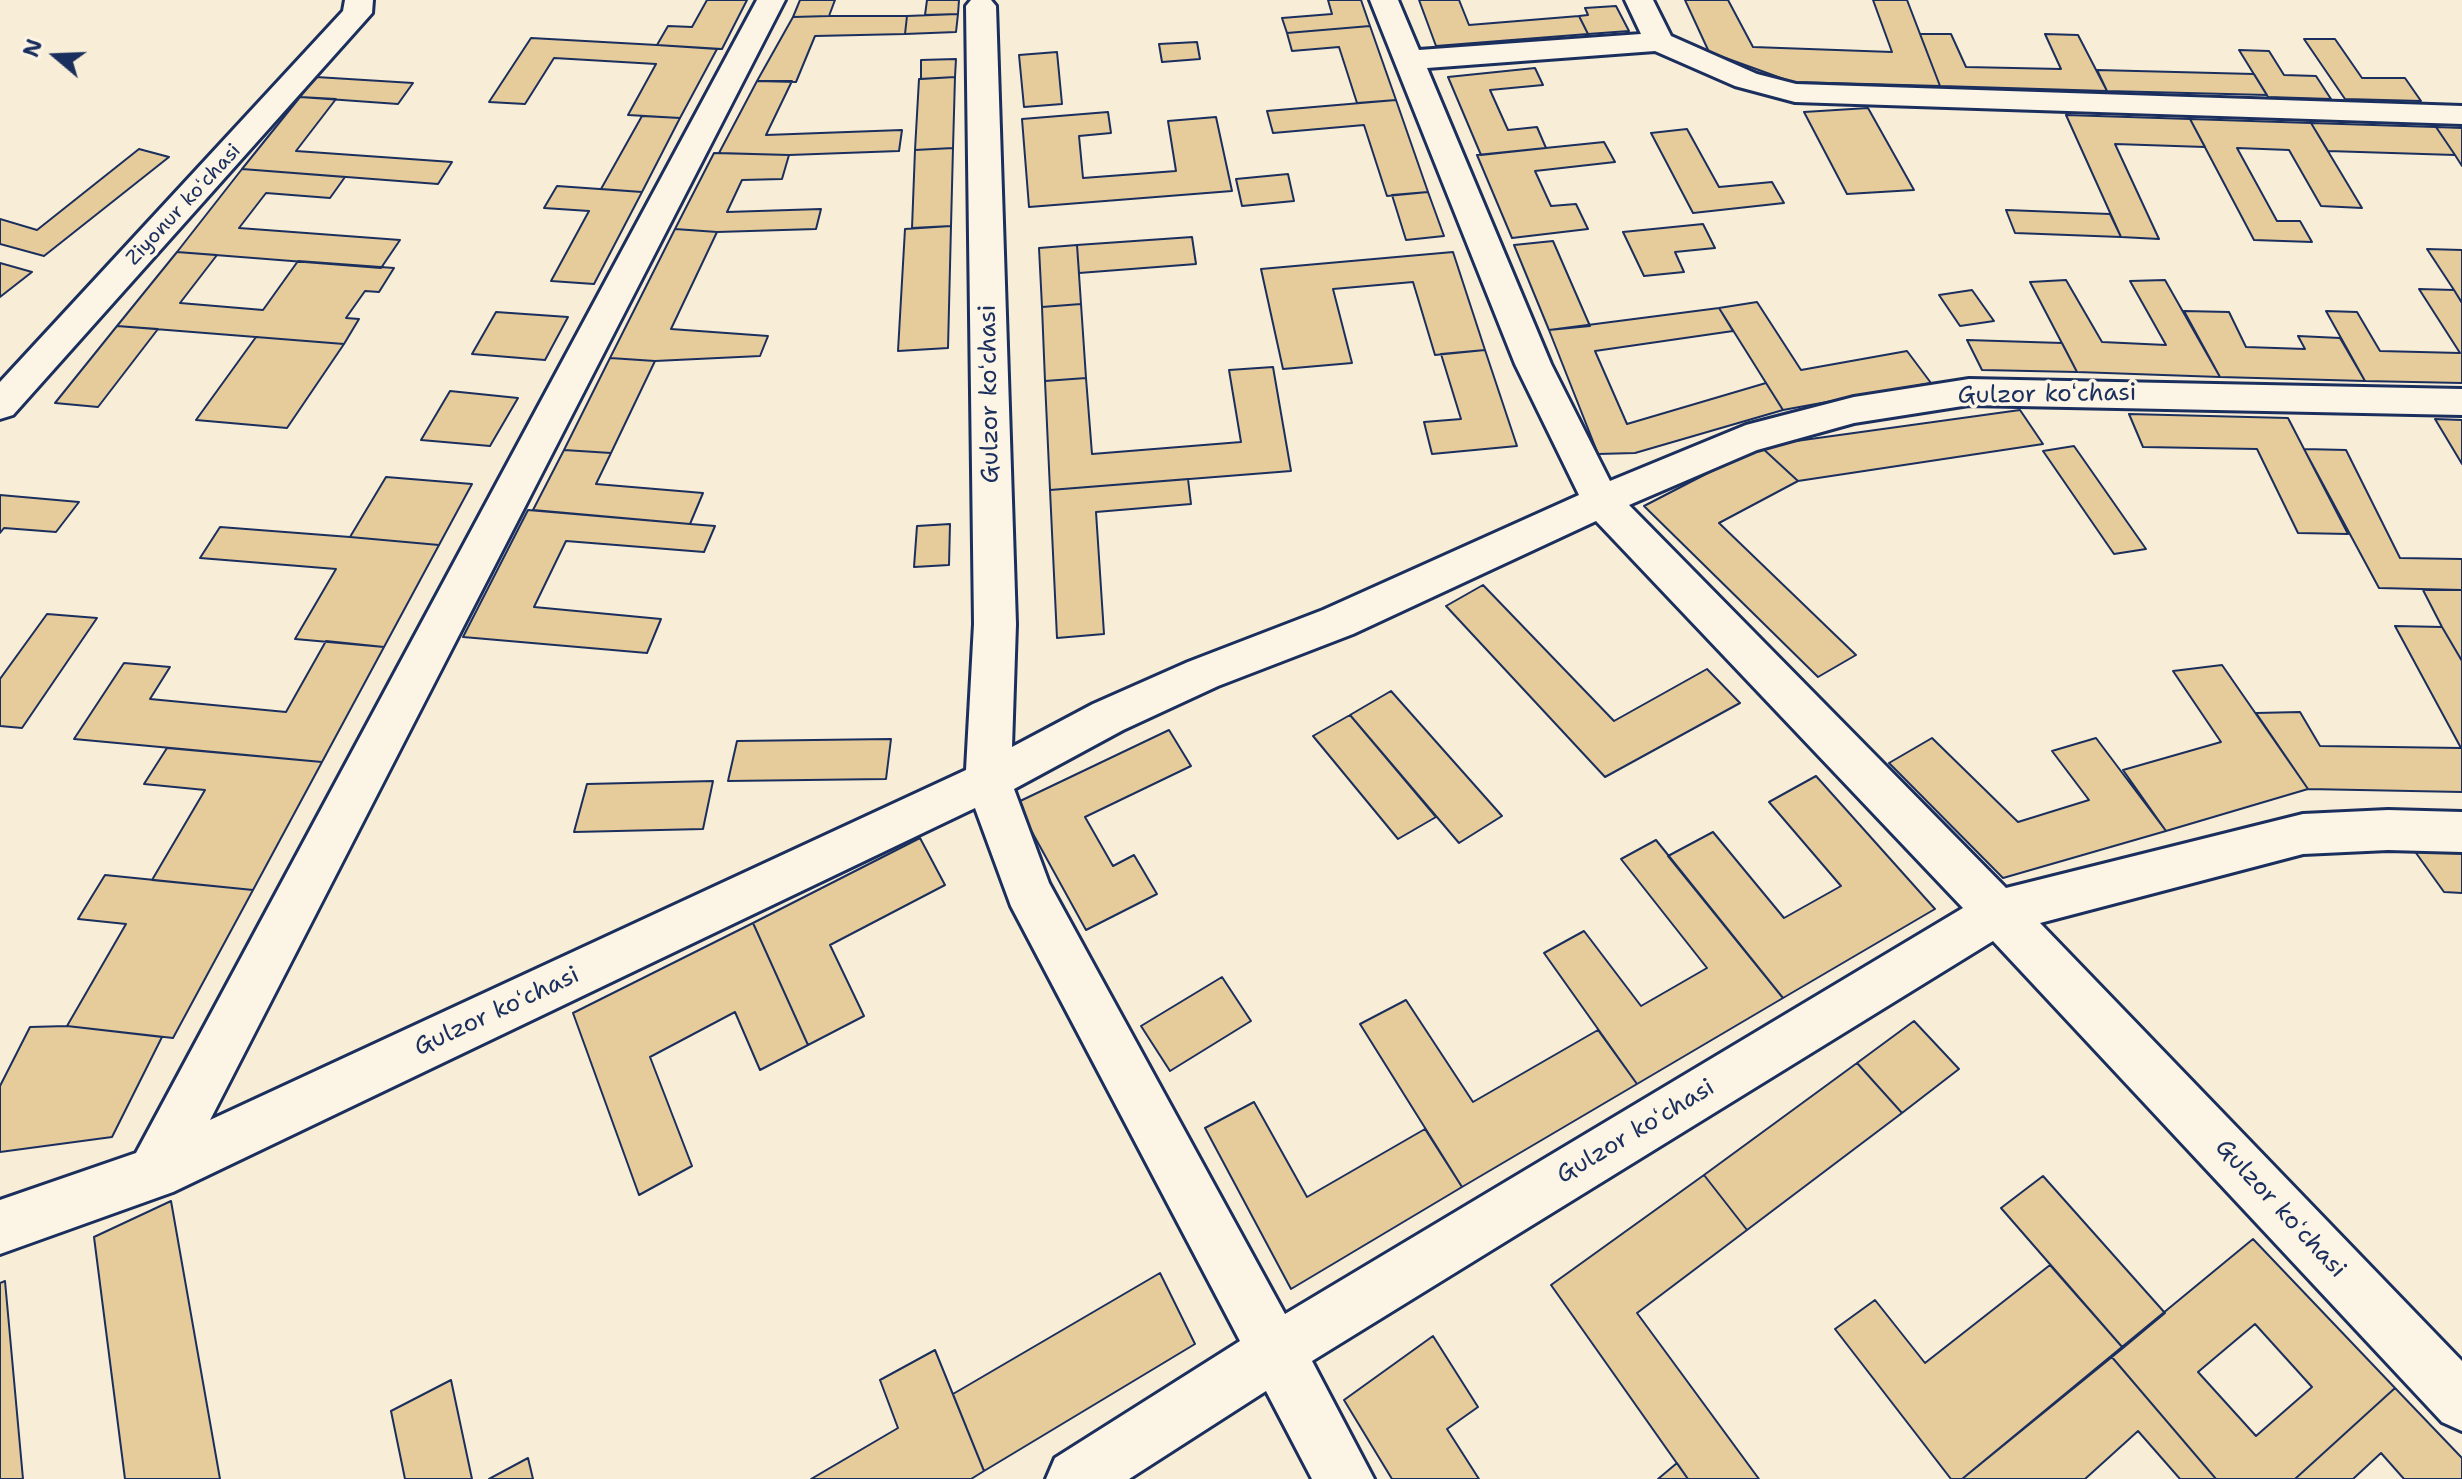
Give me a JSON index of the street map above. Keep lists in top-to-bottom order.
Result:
{
  "streets": {
    "street": ["Ziyonur koʻchasi", "Gulzor koʻchasi"]
  },
  "north": "left"
}
